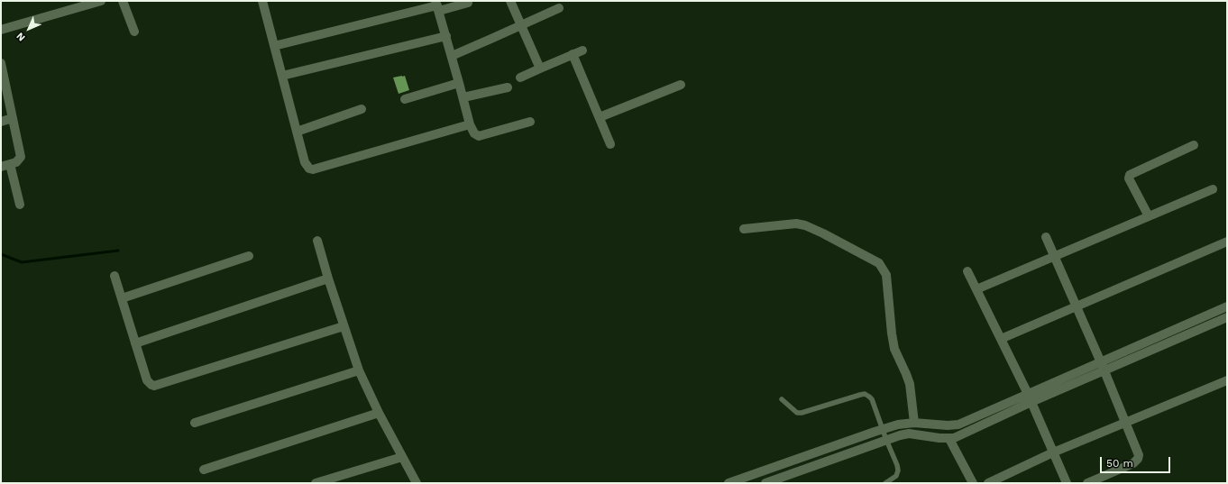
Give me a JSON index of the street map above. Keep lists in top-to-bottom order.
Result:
{
  "scale_bar": "50 m",
  "north": "bottom left"
}
